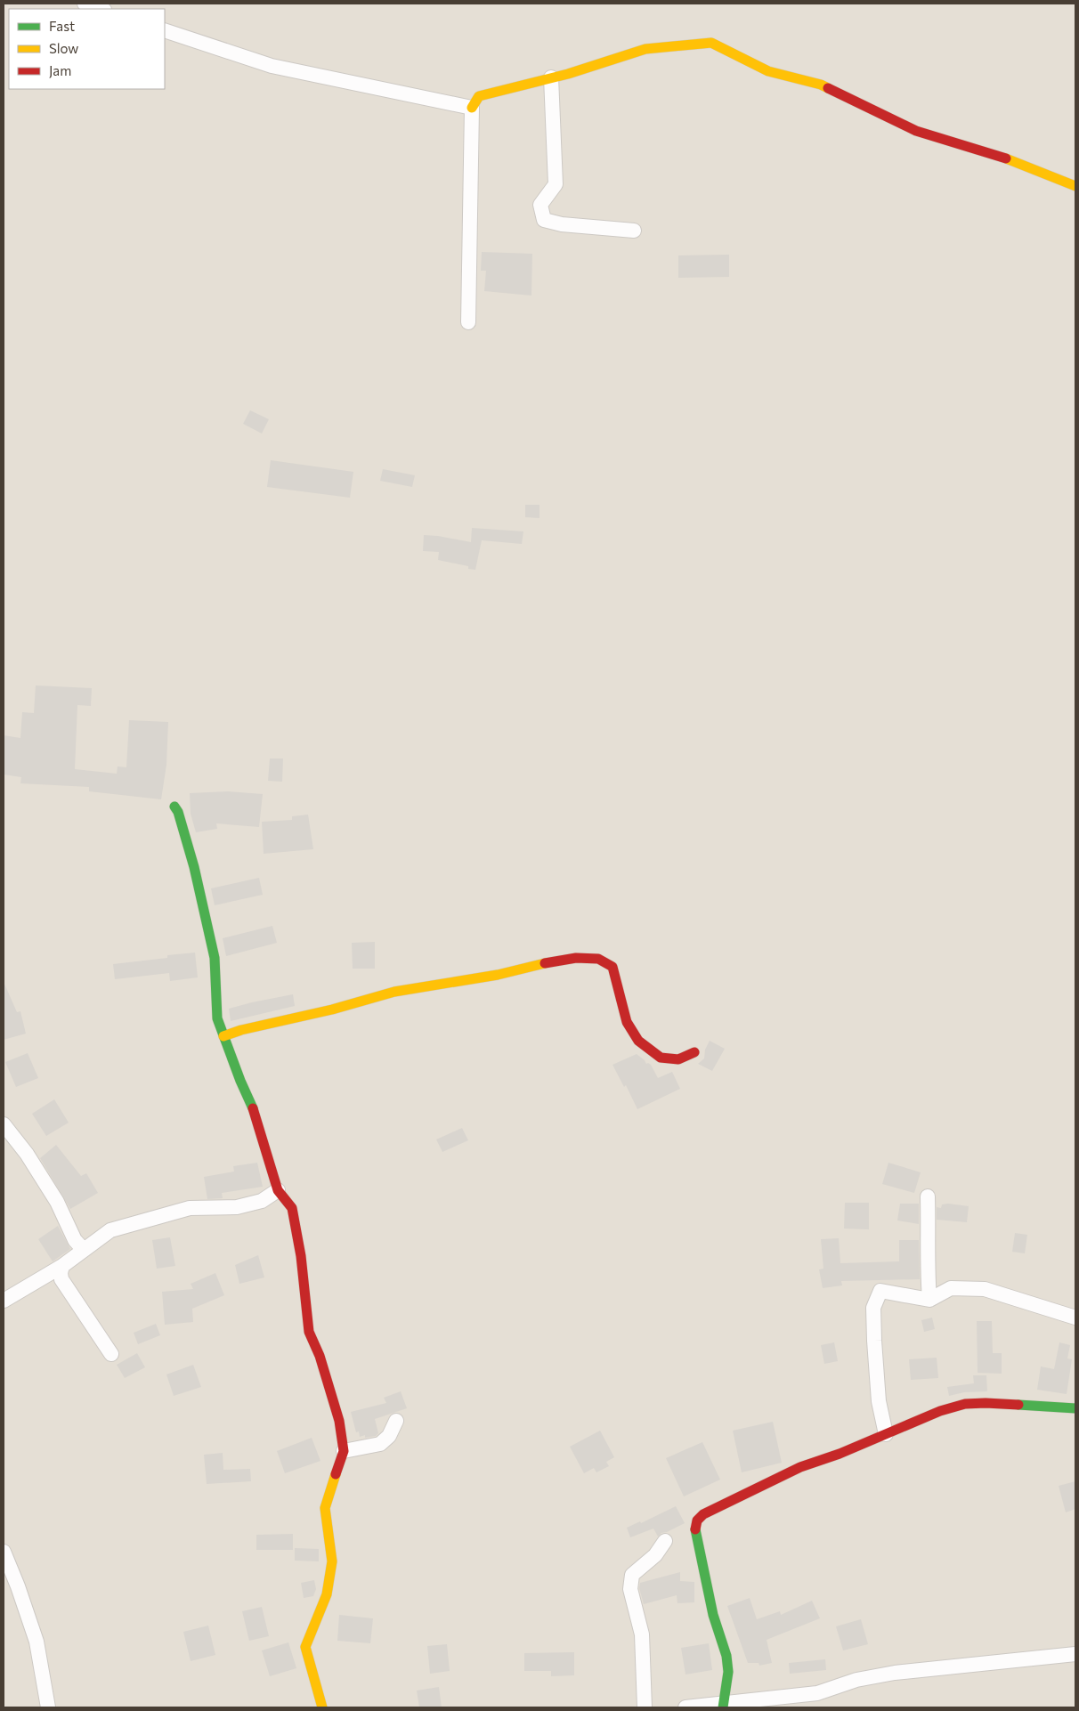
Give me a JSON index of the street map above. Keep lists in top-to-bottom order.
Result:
{
  "legend": ["Fast", "Slow", "Jam"]
}
